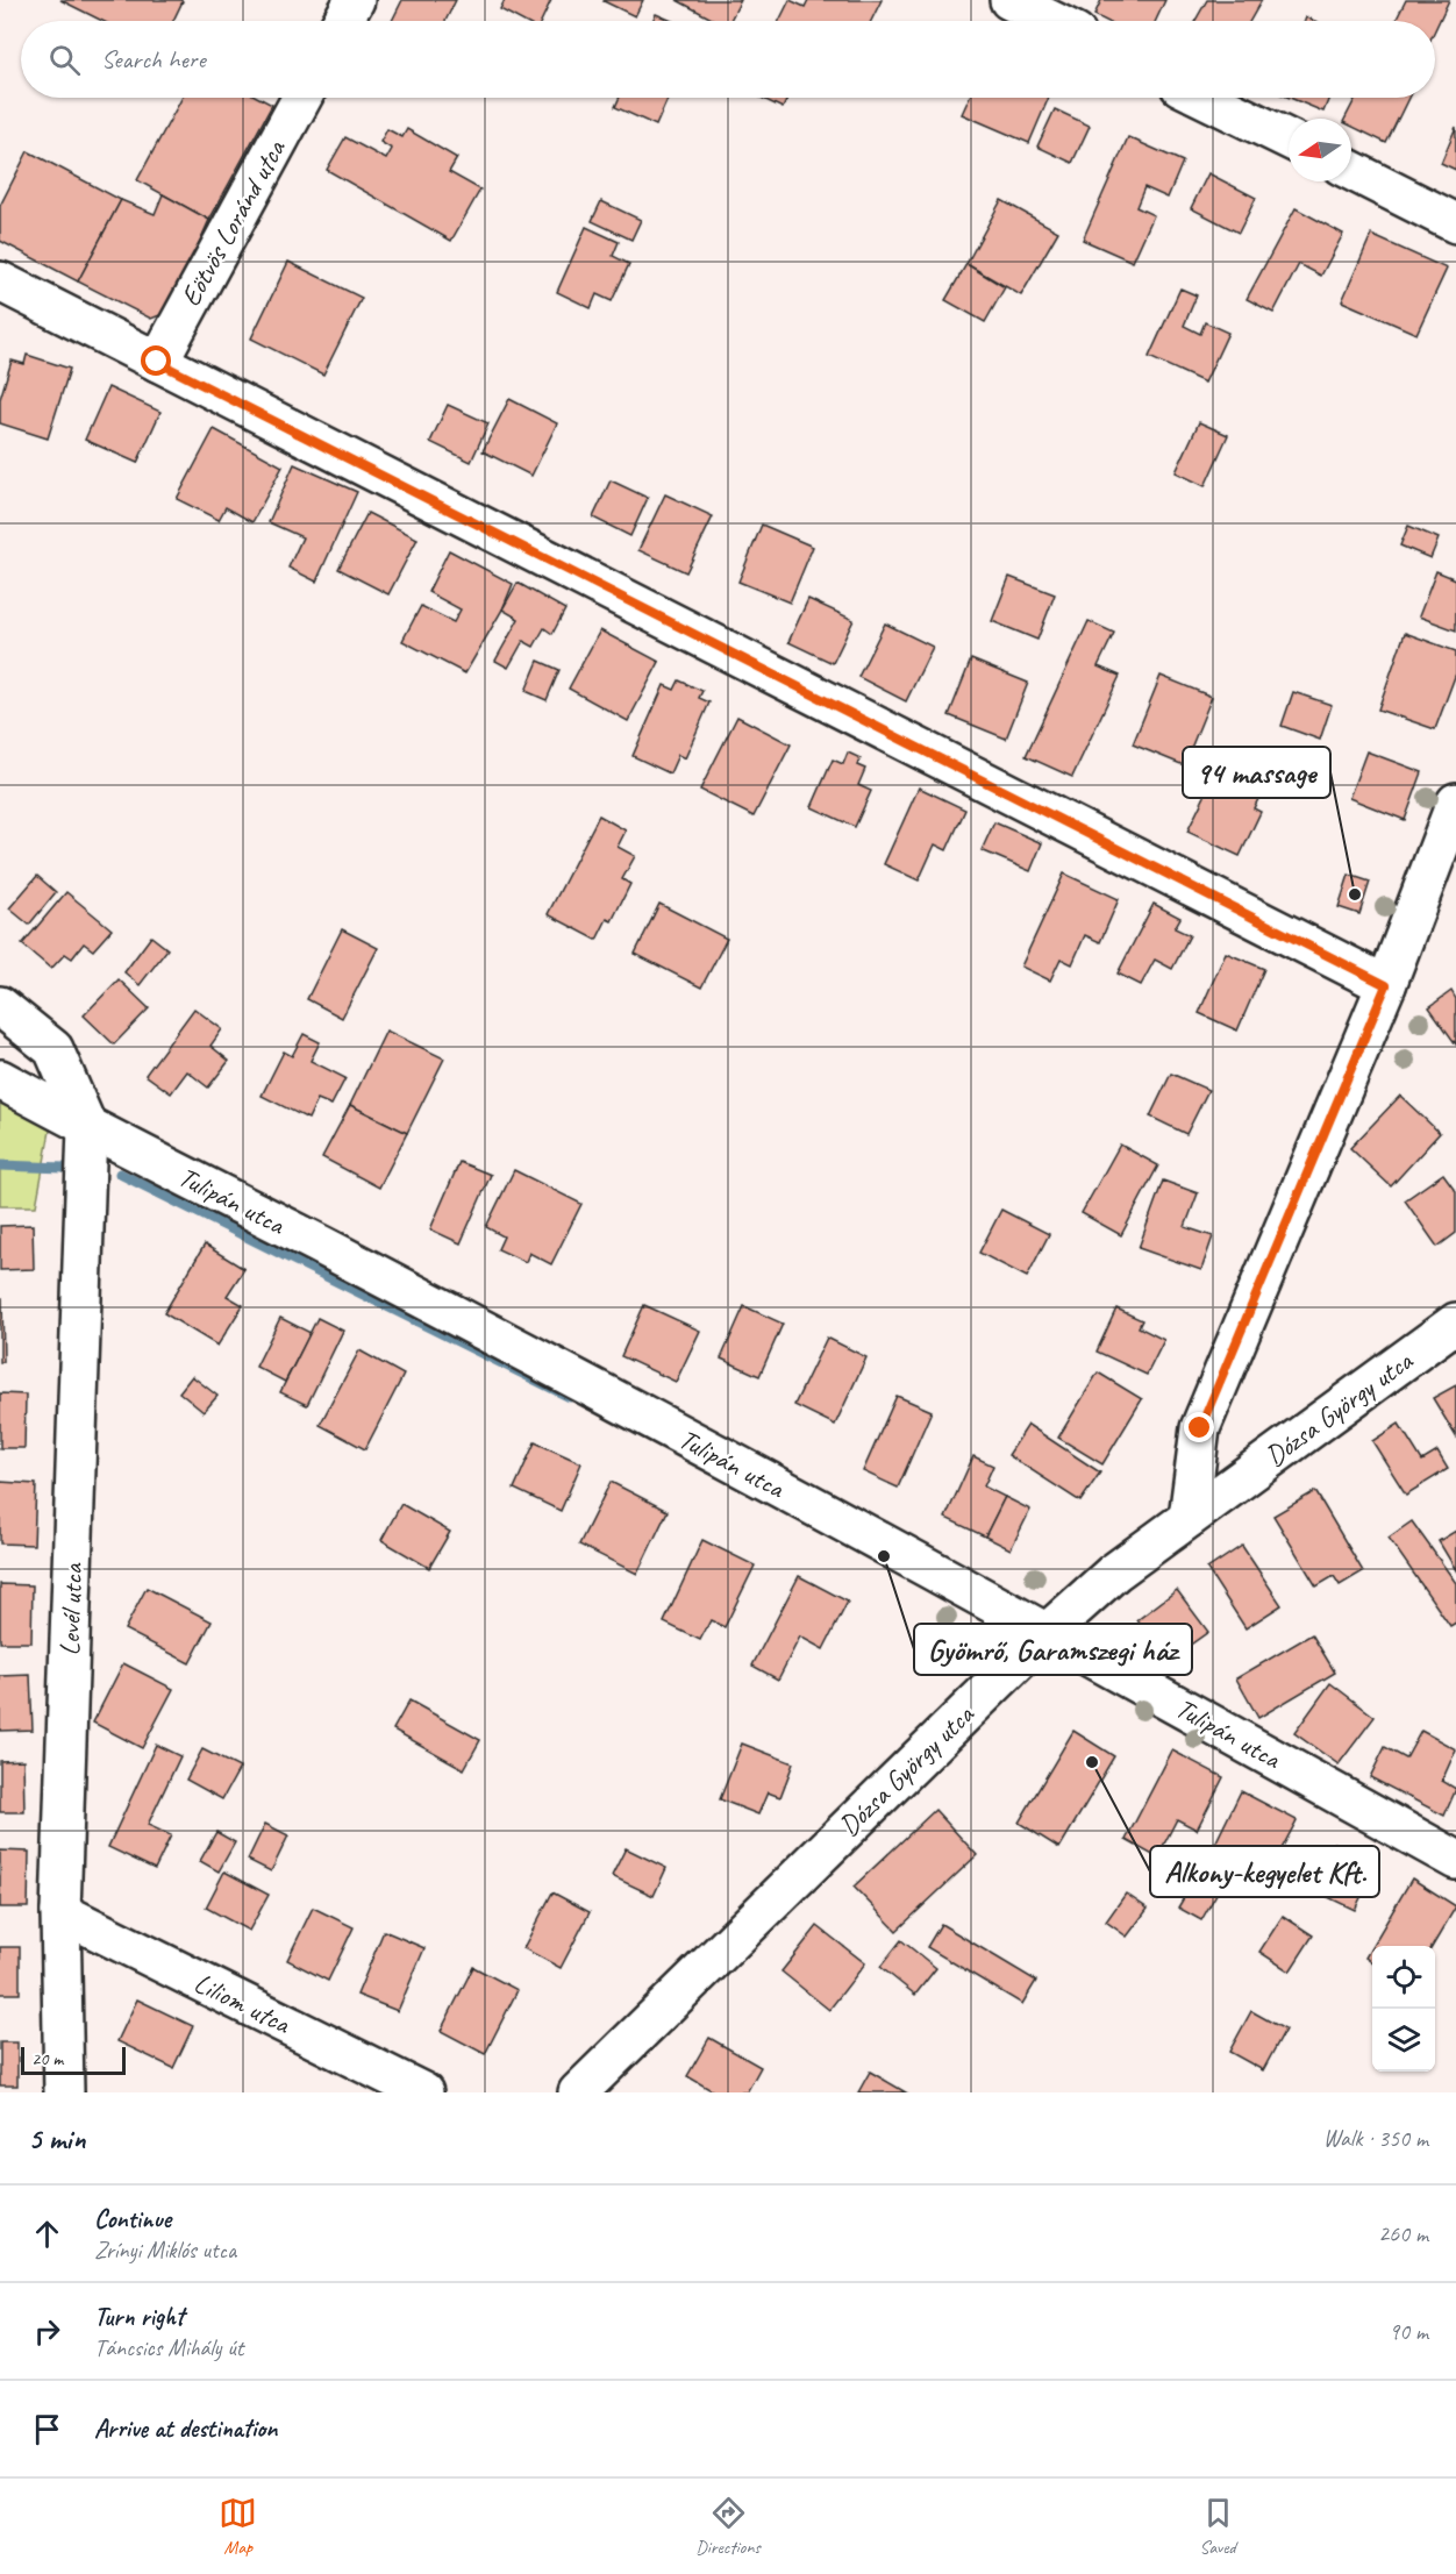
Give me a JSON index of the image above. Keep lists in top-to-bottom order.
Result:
{
  "streets": {
    "street": [
      "Eötvös Loránd utca",
      "Tulipán utca",
      "Dózsa György utca",
      "Levél utca",
      "Liliom utca"
    ]
  },
  "crossings": [
    ["Tulipán utca", "Dózsa György utca"],
    ["Tulipán utca", "Levél utca"],
    ["Levél utca", "Liliom utca"]
  ],
  "places": ["94 massage", "Gyömrő, Garamszegi ház", "Alkony-kegyelet Kft."],
  "scale_bar": "20 m",
  "north": "left",
  "page": {
    "search": "Search here",
    "scale": "20 m",
    "heading": ["5 min", "Walk · 350 m"],
    "list": [
      ["Continue", "Zrínyi Miklós utca", "260 m"],
      ["Turn right", "Táncsics Mihály út", "90 m"],
      "Arrive at destination"
    ],
    "nav": ["Map", "Directions", "Saved"]
  }
}
